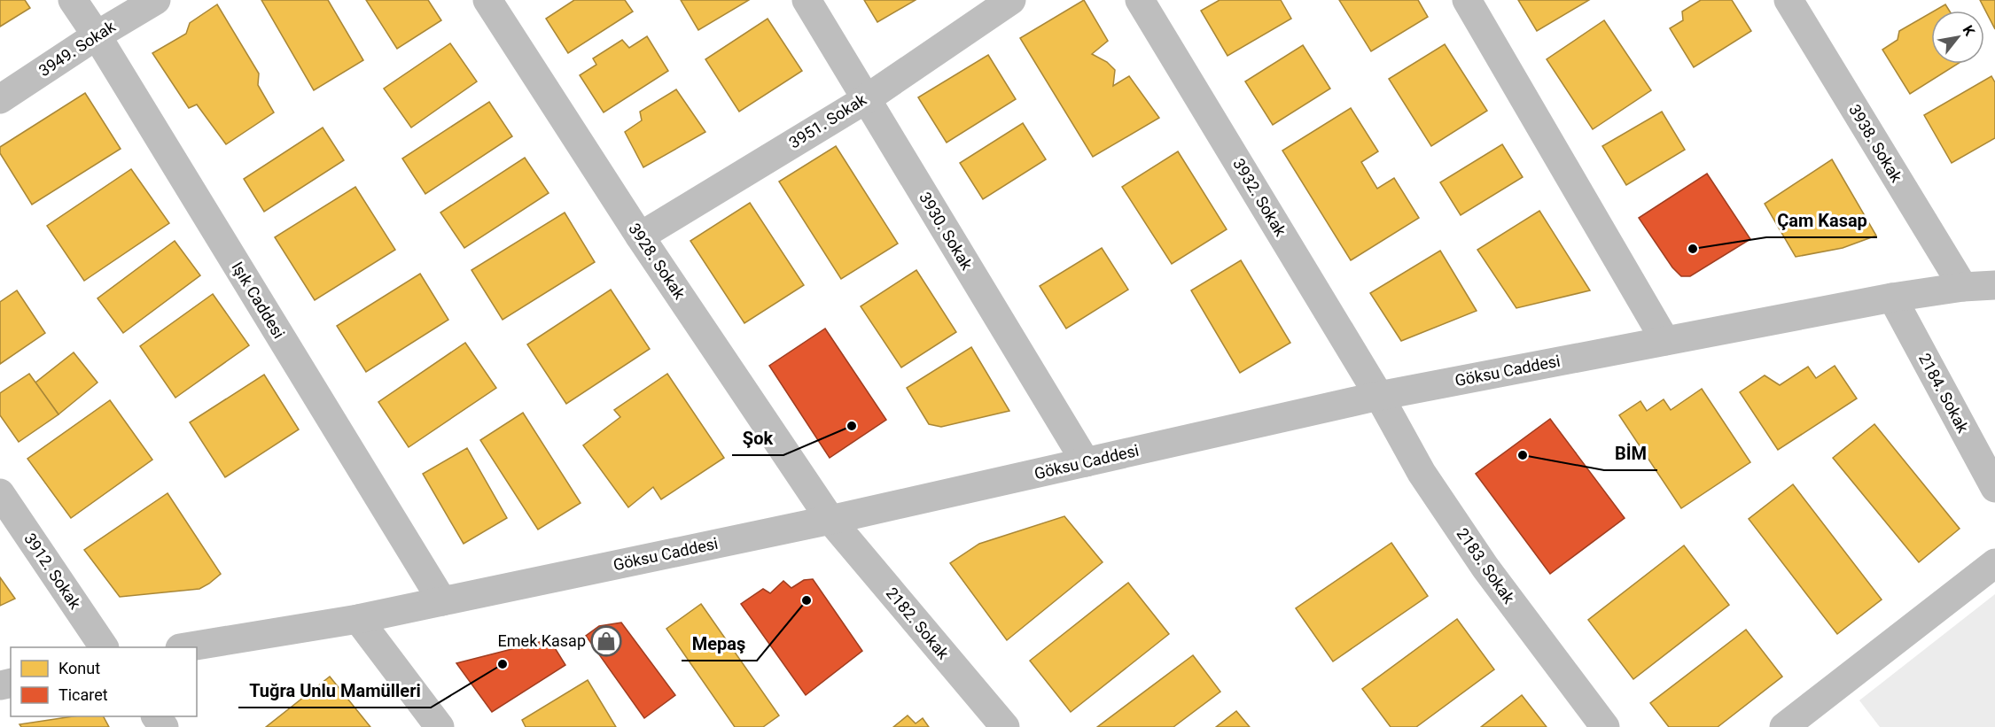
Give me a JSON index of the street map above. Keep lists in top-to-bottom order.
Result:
{
  "streets": {
    "street": [
      "3949. Sokak",
      "3951. Sokak",
      "3938. Sokak",
      "3932. Sokak",
      "3930. Sokak",
      "3928. Sokak",
      "Işık Caddesi",
      "Göksu Caddesi",
      "2184. Sokak",
      "2183. Sokak",
      "3912. Sokak",
      "2182. Sokak"
    ]
  },
  "crossings": [
    ["3949. Sokak", "Işık Caddesi"],
    ["3951. Sokak", "3930. Sokak"],
    ["3951. Sokak", "3928. Sokak"],
    ["3938. Sokak", "Göksu Caddesi"],
    ["3932. Sokak", "Göksu Caddesi"],
    ["3932. Sokak", "2183. Sokak"],
    ["3930. Sokak", "Göksu Caddesi"],
    ["3928. Sokak", "Göksu Caddesi"],
    ["3928. Sokak", "2182. Sokak"],
    ["Işık Caddesi", "Göksu Caddesi"],
    ["Göksu Caddesi", "2184. Sokak"],
    ["Göksu Caddesi", "2183. Sokak"],
    ["Göksu Caddesi", "2182. Sokak"]
  ],
  "places": {
    "other": [
      "Çam Kasap",
      "Şok",
      "BİM",
      "Mepaş",
      "Tuğra Unlu Mamülleri"
    ],
    "shop": ["Emek Kasap"]
  },
  "legend": ["Konut", "Ticaret"],
  "north": "top right"
}
